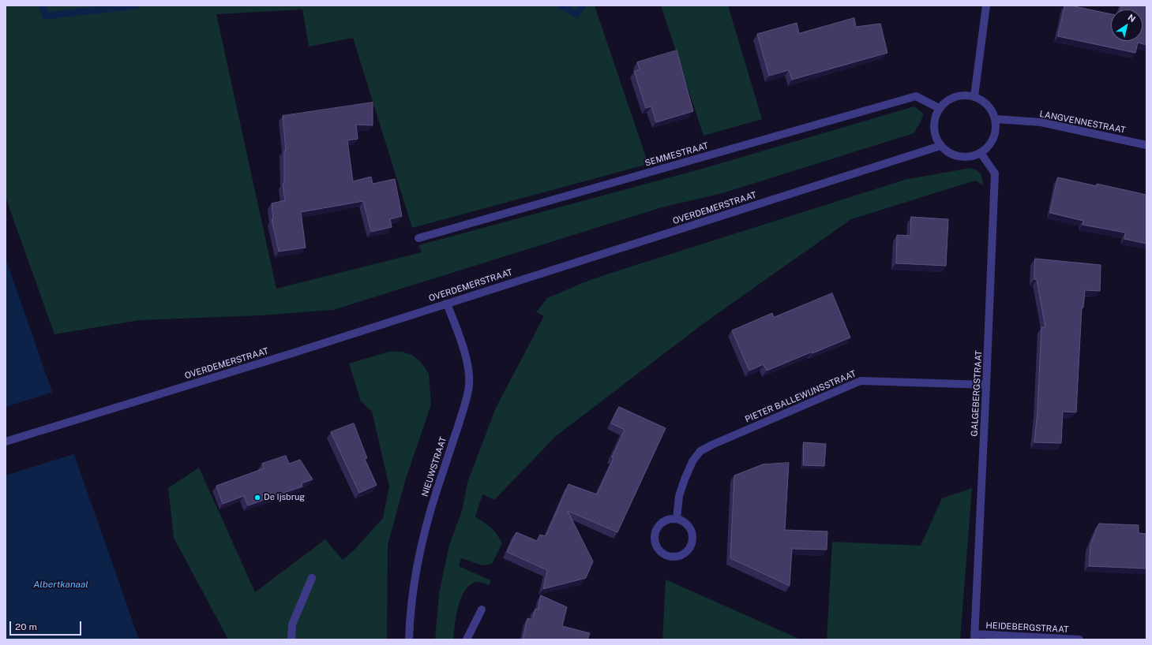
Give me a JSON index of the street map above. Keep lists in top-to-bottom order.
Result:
{
  "streets": {
    "street": [
      "LANGVENNESTRAAT",
      "SEMMESTRAAT",
      "OVERDEMERSTRAAT",
      "GALGEBERGSTRAAT",
      "PIETER BALLEWIJNSSTRAAT",
      "NIEUWSTRAAT",
      "HEIDEBERGSTRAAT"
    ]
  },
  "crossings": [
    ["LANGVENNESTRAAT", "SEMMESTRAAT"],
    ["LANGVENNESTRAAT", "OVERDEMERSTRAAT"],
    ["LANGVENNESTRAAT", "GALGEBERGSTRAAT"],
    ["SEMMESTRAAT", "OVERDEMERSTRAAT"],
    ["SEMMESTRAAT", "GALGEBERGSTRAAT"],
    ["OVERDEMERSTRAAT", "GALGEBERGSTRAAT"],
    ["OVERDEMERSTRAAT", "NIEUWSTRAAT"],
    ["GALGEBERGSTRAAT", "PIETER BALLEWIJNSSTRAAT"],
    ["GALGEBERGSTRAAT", "HEIDEBERGSTRAAT"]
  ],
  "water": ["Albertkanaal"],
  "places": ["De Ijsbrug"],
  "scale_bar": "20 m",
  "north": "top right"
}
